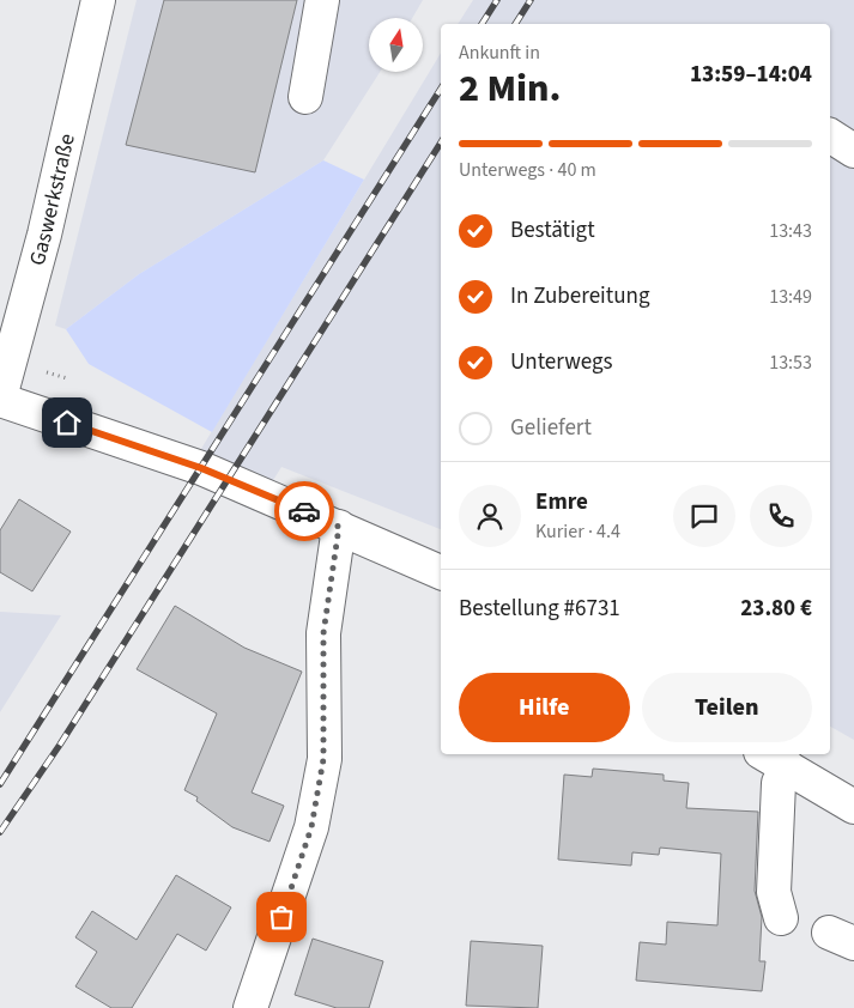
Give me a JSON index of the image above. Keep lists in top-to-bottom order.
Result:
{
  "streets": {
    "street": ["Gaswerkstraße"]
  },
  "north": "top",
  "page": {
    "heading": ["2 Min.", "Ankunft in", "13:59–14:04"],
    "panel": [
      "Emre",
      "Kurier · 4.4",
      "Bestellung #6731",
      "23.80 €"
    ],
    "bar": "Unterwegs · 40 m",
    "list": [
      ["Bestätigt", "13:43"],
      ["In Zubereitung", "13:49"],
      ["Unterwegs", "13:53"],
      "Geliefert"
    ],
    "buttons": ["Hilfe", "Teilen"]
  }
}
